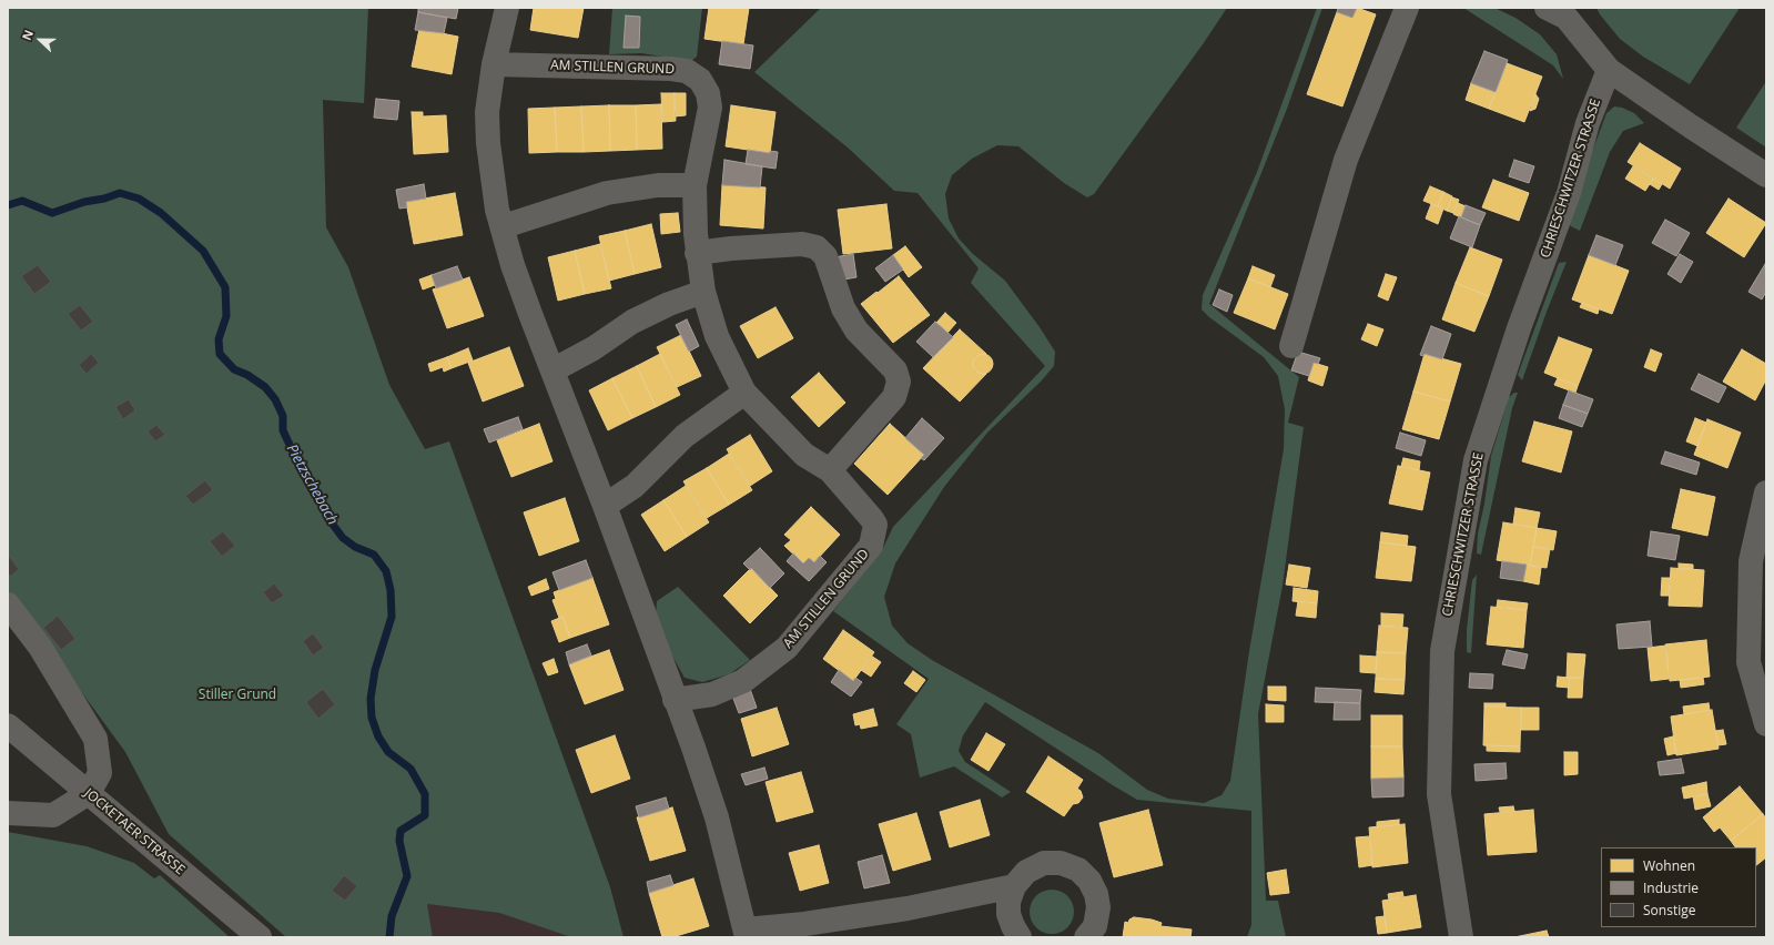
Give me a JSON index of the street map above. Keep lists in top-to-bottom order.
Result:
{
  "streets": {
    "street": ["AM STILLEN GRUND", "CHRIESCHWITZER STRASSE", "JOCKETAER STRASSE"]
  },
  "water": ["Pietzschebach"],
  "parks": ["Stiller Grund"],
  "legend": ["Wohnen", "Industrie", "Sonstige"],
  "north": "left"
}
